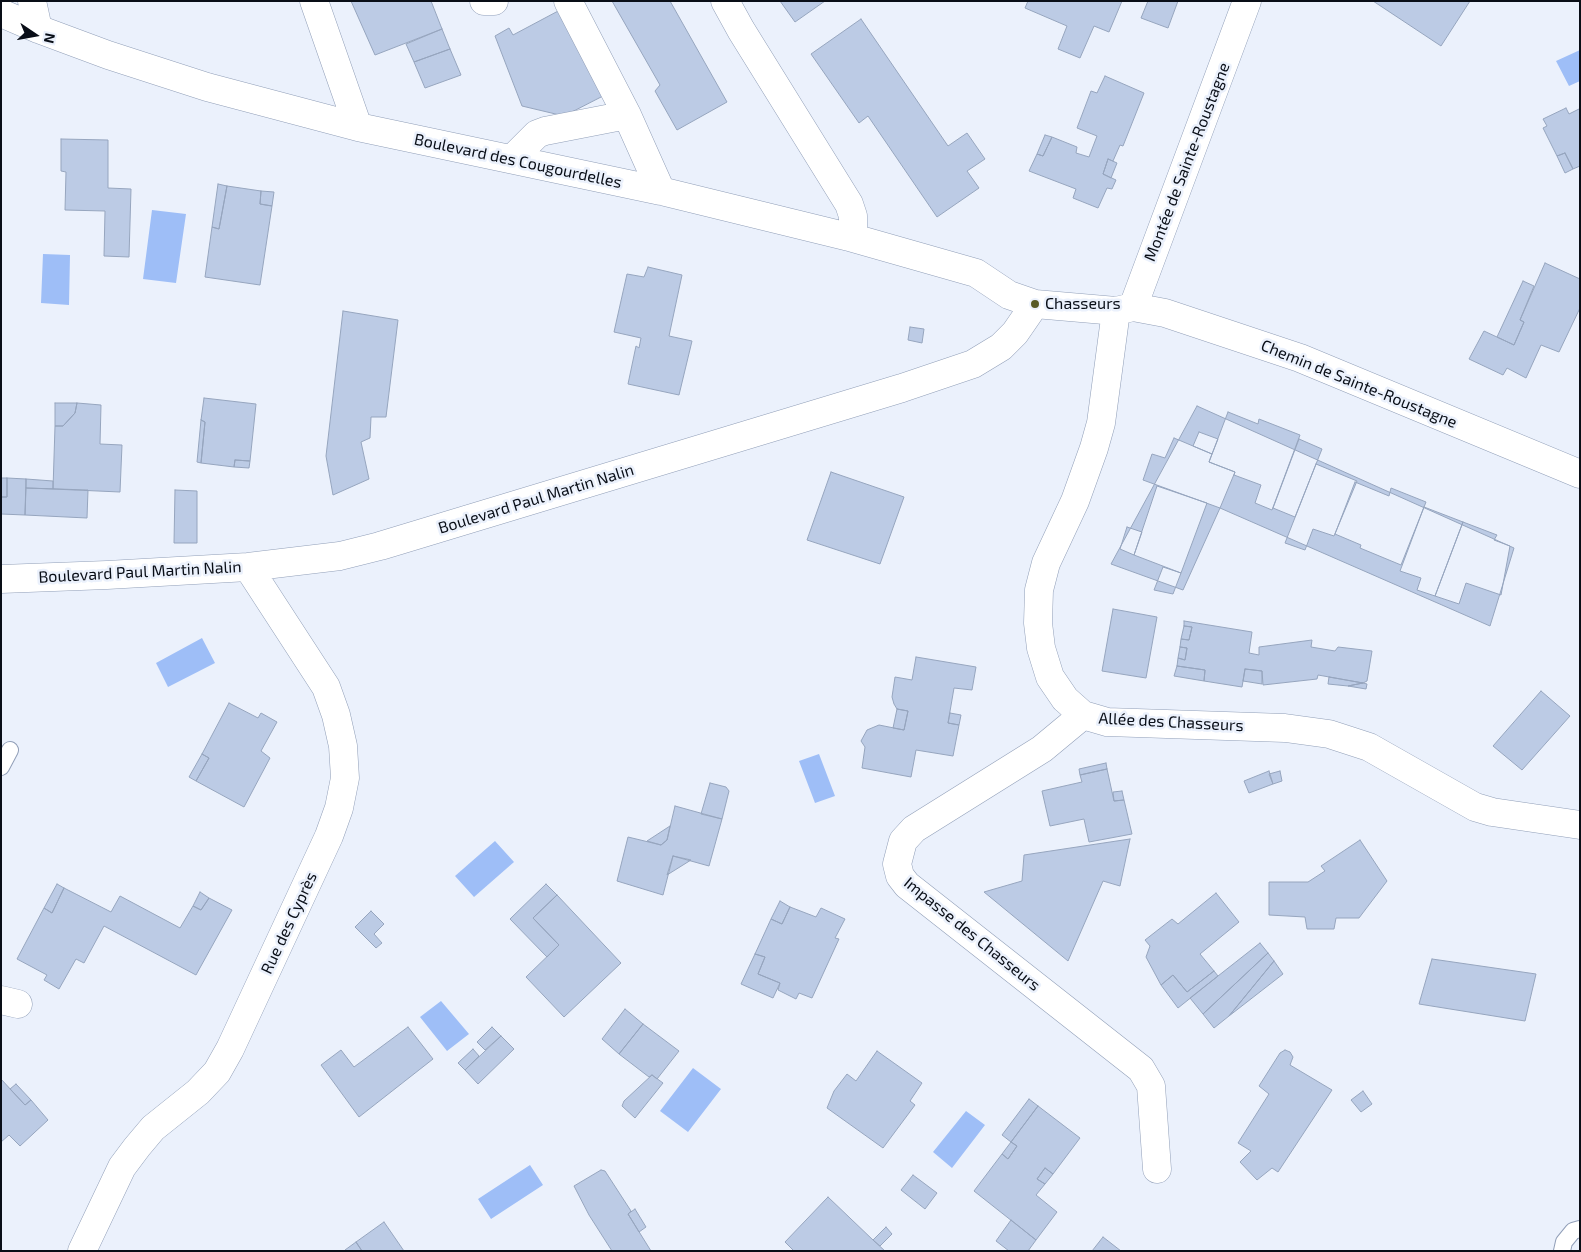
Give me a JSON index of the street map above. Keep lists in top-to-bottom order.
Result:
{
  "streets": {
    "street": [
      "Boulevard des Cougourdelles",
      "Montée de Sainte-Roustagne",
      "Chemin de Sainte-Roustagne",
      "Boulevard Paul Martin Nalin",
      "Allée des Chasseurs",
      "Rue des Cyprès",
      "Impasse des Chasseurs"
    ]
  },
  "crossings": [
    ["Boulevard des Cougourdelles", "Chemin de Sainte-Roustagne"],
    ["Boulevard des Cougourdelles", "Boulevard Paul Martin Nalin"],
    ["Montée de Sainte-Roustagne", "Chemin de Sainte-Roustagne"],
    ["Montée de Sainte-Roustagne", "Allée des Chasseurs"],
    ["Chemin de Sainte-Roustagne", "Boulevard Paul Martin Nalin"],
    ["Chemin de Sainte-Roustagne", "Allée des Chasseurs"],
    ["Boulevard Paul Martin Nalin", "Rue des Cyprès"],
    ["Allée des Chasseurs", "Impasse des Chasseurs"]
  ],
  "places": ["Chasseurs"],
  "north": "right"
}
